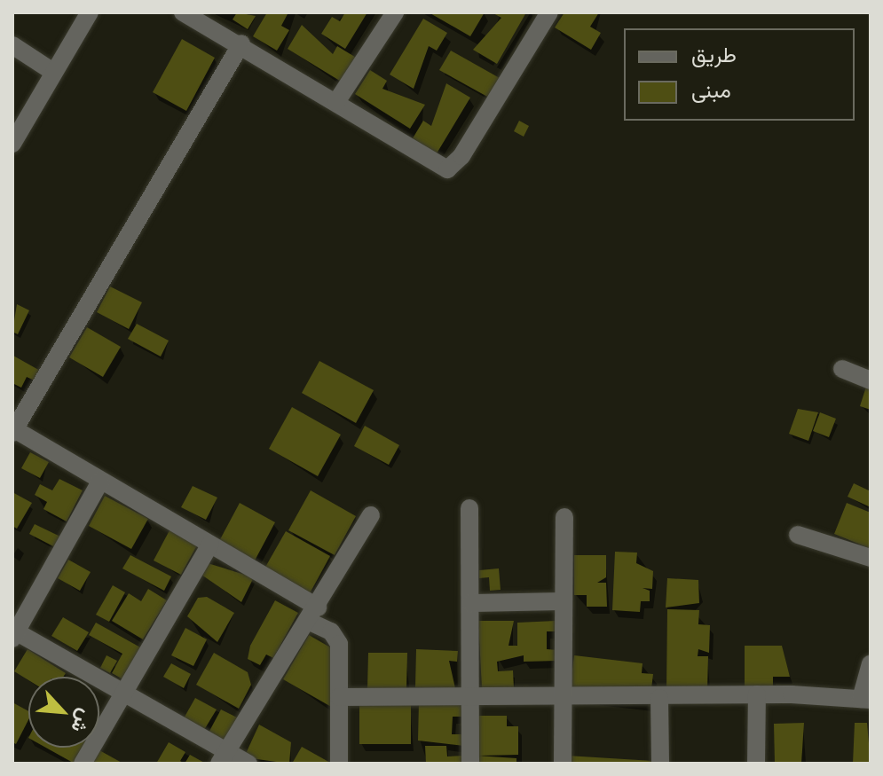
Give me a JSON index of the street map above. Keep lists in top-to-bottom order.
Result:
{
  "legend": ["طريق", "مبنى"],
  "north": "bottom right"
}
